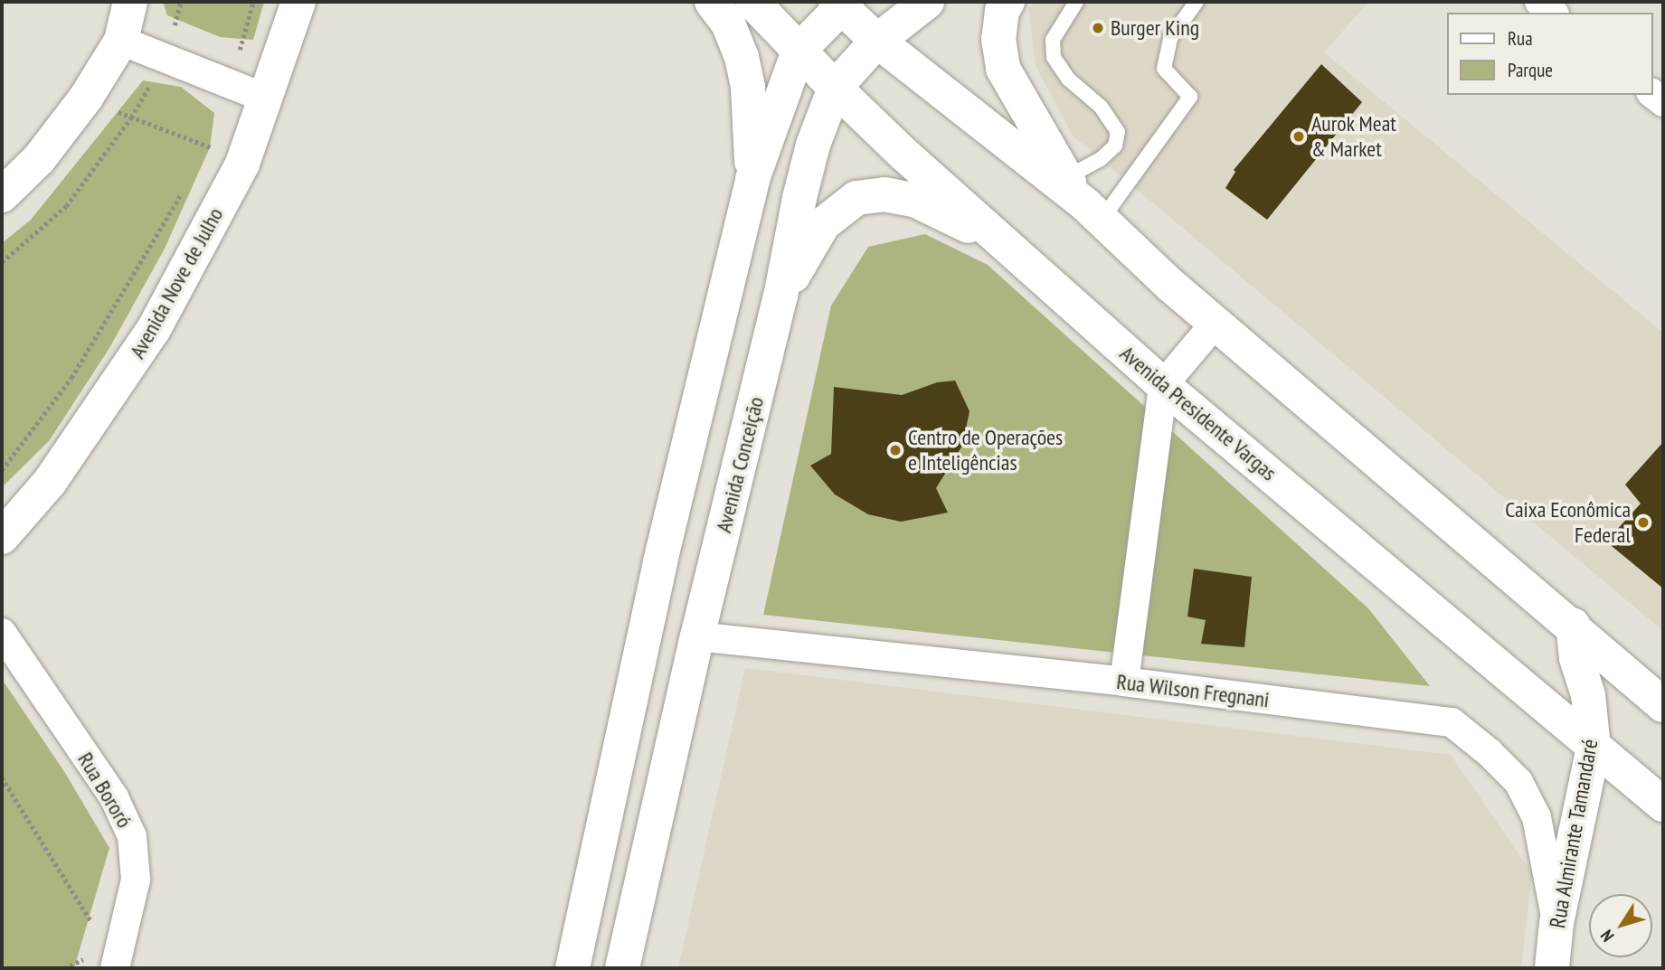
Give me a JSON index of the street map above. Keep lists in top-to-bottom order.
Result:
{
  "streets": {
    "main road": [
      "Avenida Nove de Julho",
      "Avenida Presidente Vargas",
      "Avenida Conceição",
      "Rua Almirante Tamandaré"
    ],
    "street": ["Rua Wilson Fregnani", "Rua Bororó"]
  },
  "crossings": [
    ["Avenida Presidente Vargas", "Avenida Conceição"],
    ["Avenida Presidente Vargas", "Rua Almirante Tamandaré"],
    ["Avenida Conceição", "Rua Wilson Fregnani"],
    ["Rua Wilson Fregnani", "Rua Almirante Tamandaré"]
  ],
  "places": [
    "Burger King",
    "Aurok Meat & Market",
    "Centro de Operações e Inteligências",
    "Caixa Econômica Federal"
  ],
  "legend": ["Rua", "Parque"],
  "north": "bottom left"
}
